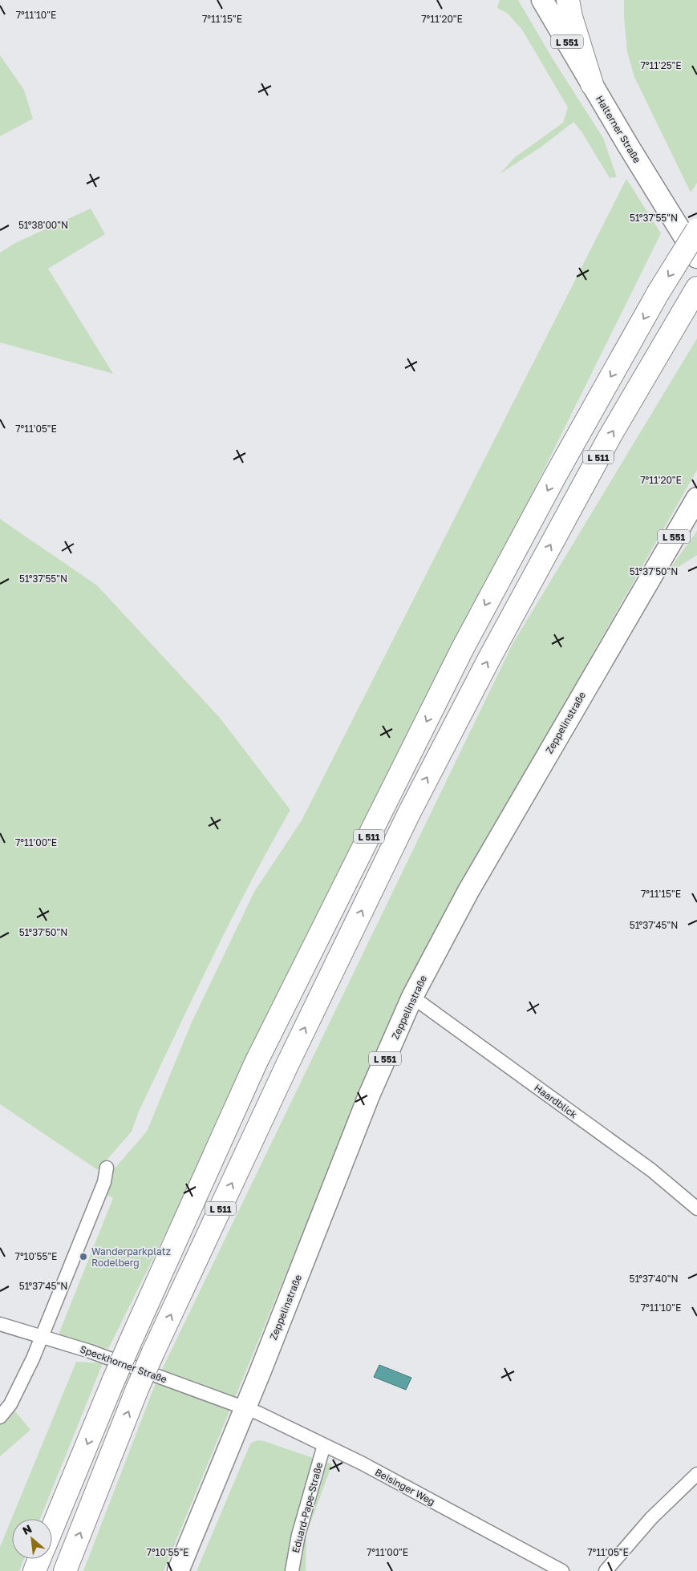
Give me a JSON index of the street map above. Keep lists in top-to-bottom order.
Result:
{
  "streets": {
    "highway": ["L 511"],
    "main road": ["L 551", "Halterner Straße", "Zeppelinstraße"],
    "street": [
      "Haardblick",
      "Speckhorner Straße",
      "Beisinger Weg",
      "Eduard-Pape-Straße"
    ]
  },
  "crossings": [
    ["Zeppelinstraße", "Haardblick"],
    ["Zeppelinstraße", "Speckhorner Straße"],
    ["Zeppelinstraße", "Beisinger Weg"],
    ["Speckhorner Straße", "Beisinger Weg"],
    ["Beisinger Weg", "Eduard-Pape-Straße"]
  ],
  "places": ["Wanderparkplatz Rodelberg"],
  "north": "top left",
  "coordinates": [
    "7°11'10\"E",
    "7°11'15\"E",
    "7°11'20\"E",
    "7°11'25\"E",
    "51°37'55\"N",
    "51°38'00\"N",
    "7°11'05\"E",
    "51°37'50\"N",
    "7°11'00\"E",
    "51°37'45\"N",
    "7°10'55\"E",
    "51°37'40\"N"
  ]
}
